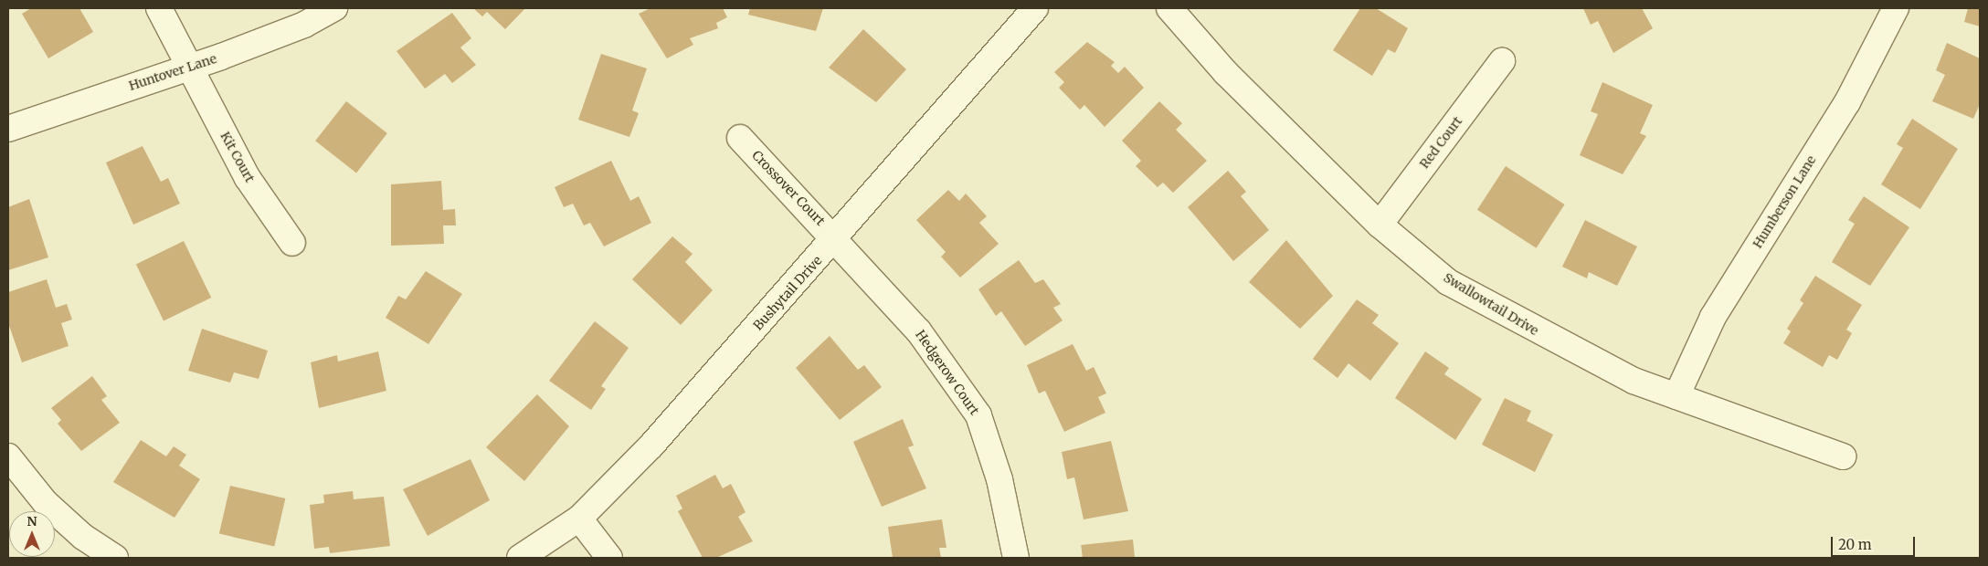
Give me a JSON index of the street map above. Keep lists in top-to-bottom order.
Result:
{
  "streets": {
    "street": [
      "Huntover Lane",
      "Red Court",
      "Kit Court",
      "Crossover Court",
      "Humberson Lane",
      "Bushytail Drive",
      "Swallowtail Drive",
      "Hedgerow Court"
    ]
  },
  "crossings": [
    ["Huntover Lane", "Kit Court"],
    ["Red Court", "Swallowtail Drive"],
    ["Crossover Court", "Bushytail Drive"],
    ["Crossover Court", "Hedgerow Court"],
    ["Humberson Lane", "Swallowtail Drive"],
    ["Bushytail Drive", "Hedgerow Court"]
  ],
  "scale_bar": "20 m",
  "north": "top"
}
